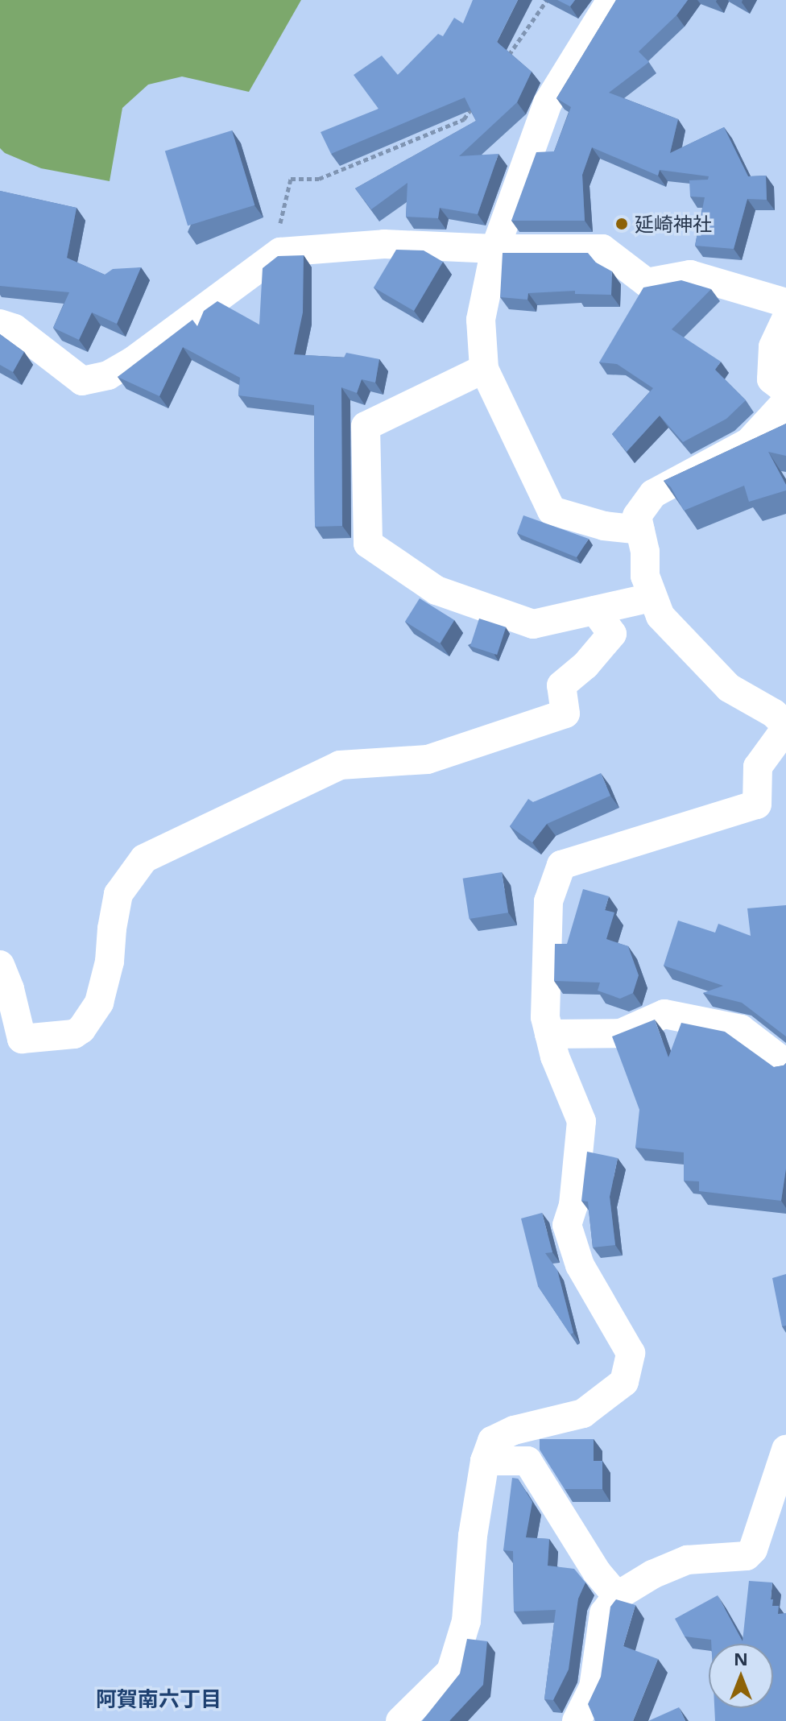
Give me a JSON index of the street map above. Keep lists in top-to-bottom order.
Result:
{
  "districts": ["阿賀南六丁目"],
  "places": ["延崎神社"],
  "north": "top"
}
